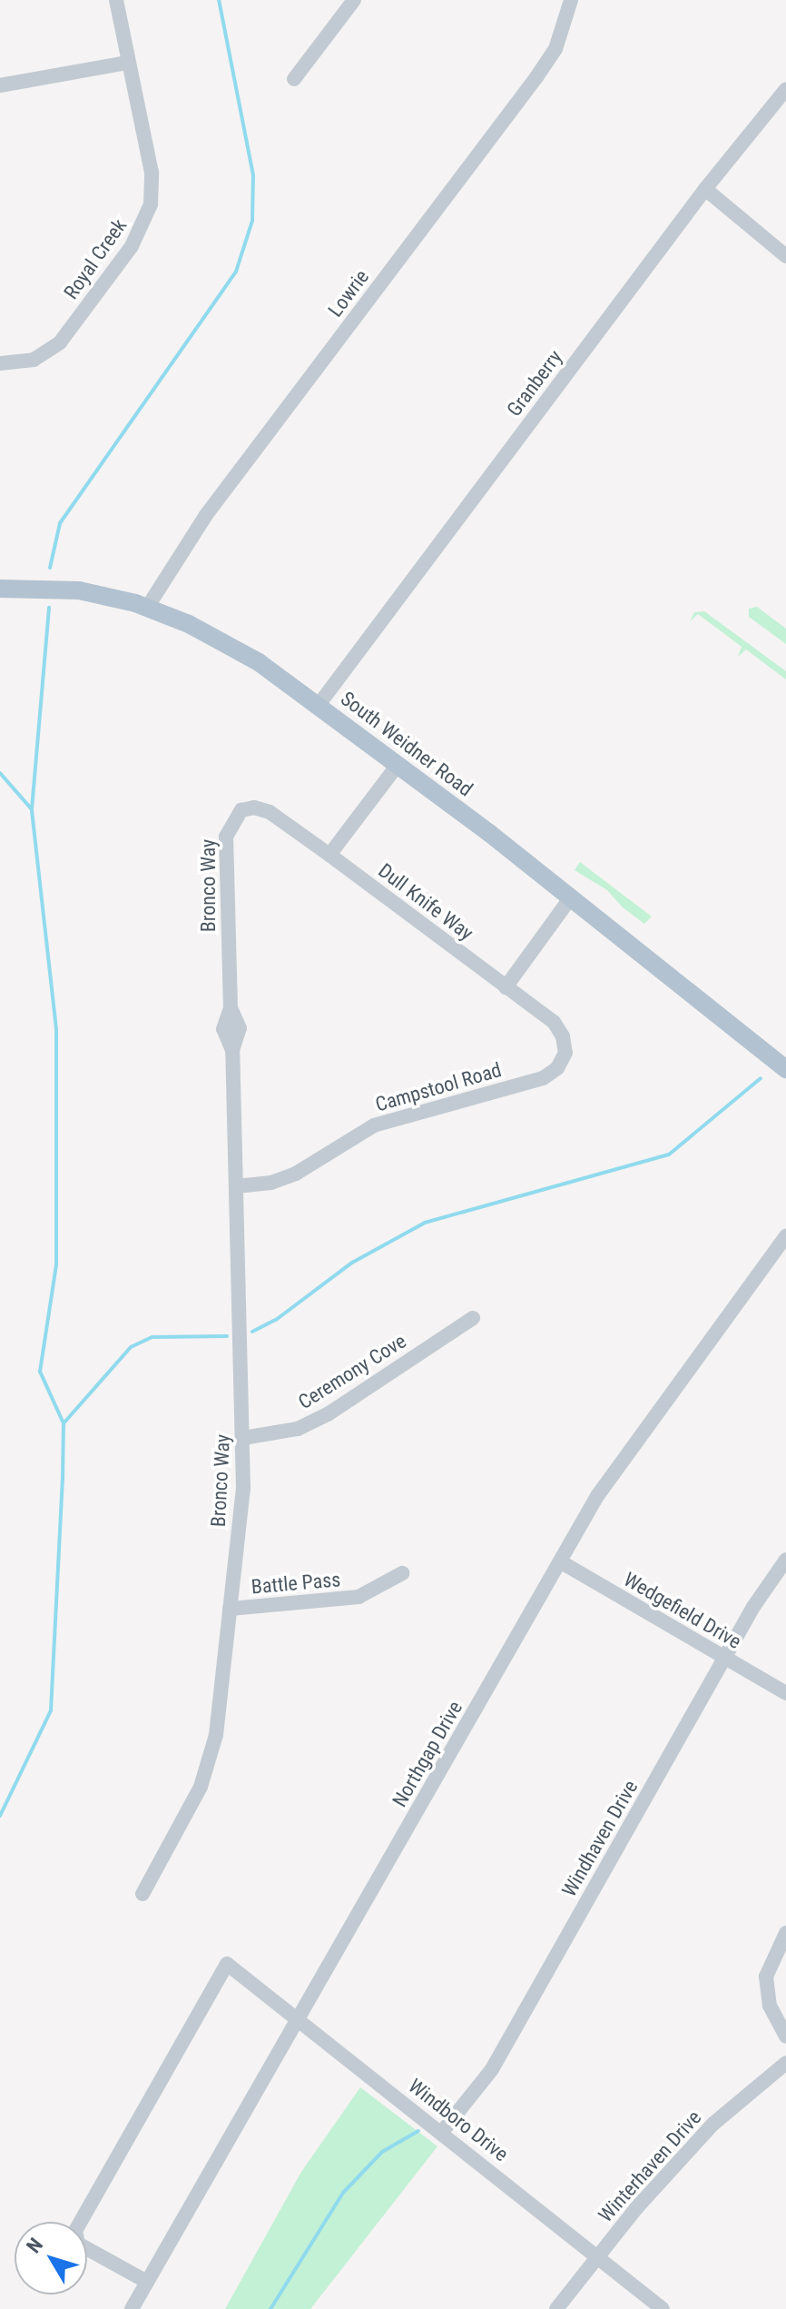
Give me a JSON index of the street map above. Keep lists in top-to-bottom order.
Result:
{
  "streets": {
    "main road": ["South Weidner Road"],
    "street": [
      "Royal Creek",
      "Lowrie",
      "Granberry",
      "Bronco Way",
      "Dull Knife Way",
      "Campstool Road",
      "Ceremony Cove",
      "Battle Pass",
      "Wedgefield Drive",
      "Northgap Drive",
      "Windhaven Drive",
      "Windboro Drive",
      "Winterhaven Drive"
    ]
  },
  "crossings": [
    ["Lowrie", "South Weidner Road"],
    ["Granberry", "South Weidner Road"],
    ["Bronco Way", "Dull Knife Way"],
    ["Bronco Way", "Campstool Road"],
    ["Bronco Way", "Ceremony Cove"],
    ["Bronco Way", "Battle Pass"],
    ["Dull Knife Way", "Campstool Road"],
    ["Wedgefield Drive", "Northgap Drive"],
    ["Wedgefield Drive", "Windhaven Drive"],
    ["Northgap Drive", "Windboro Drive"],
    ["Windhaven Drive", "Windboro Drive"],
    ["Windboro Drive", "Winterhaven Drive"]
  ],
  "north": "top left"
}
